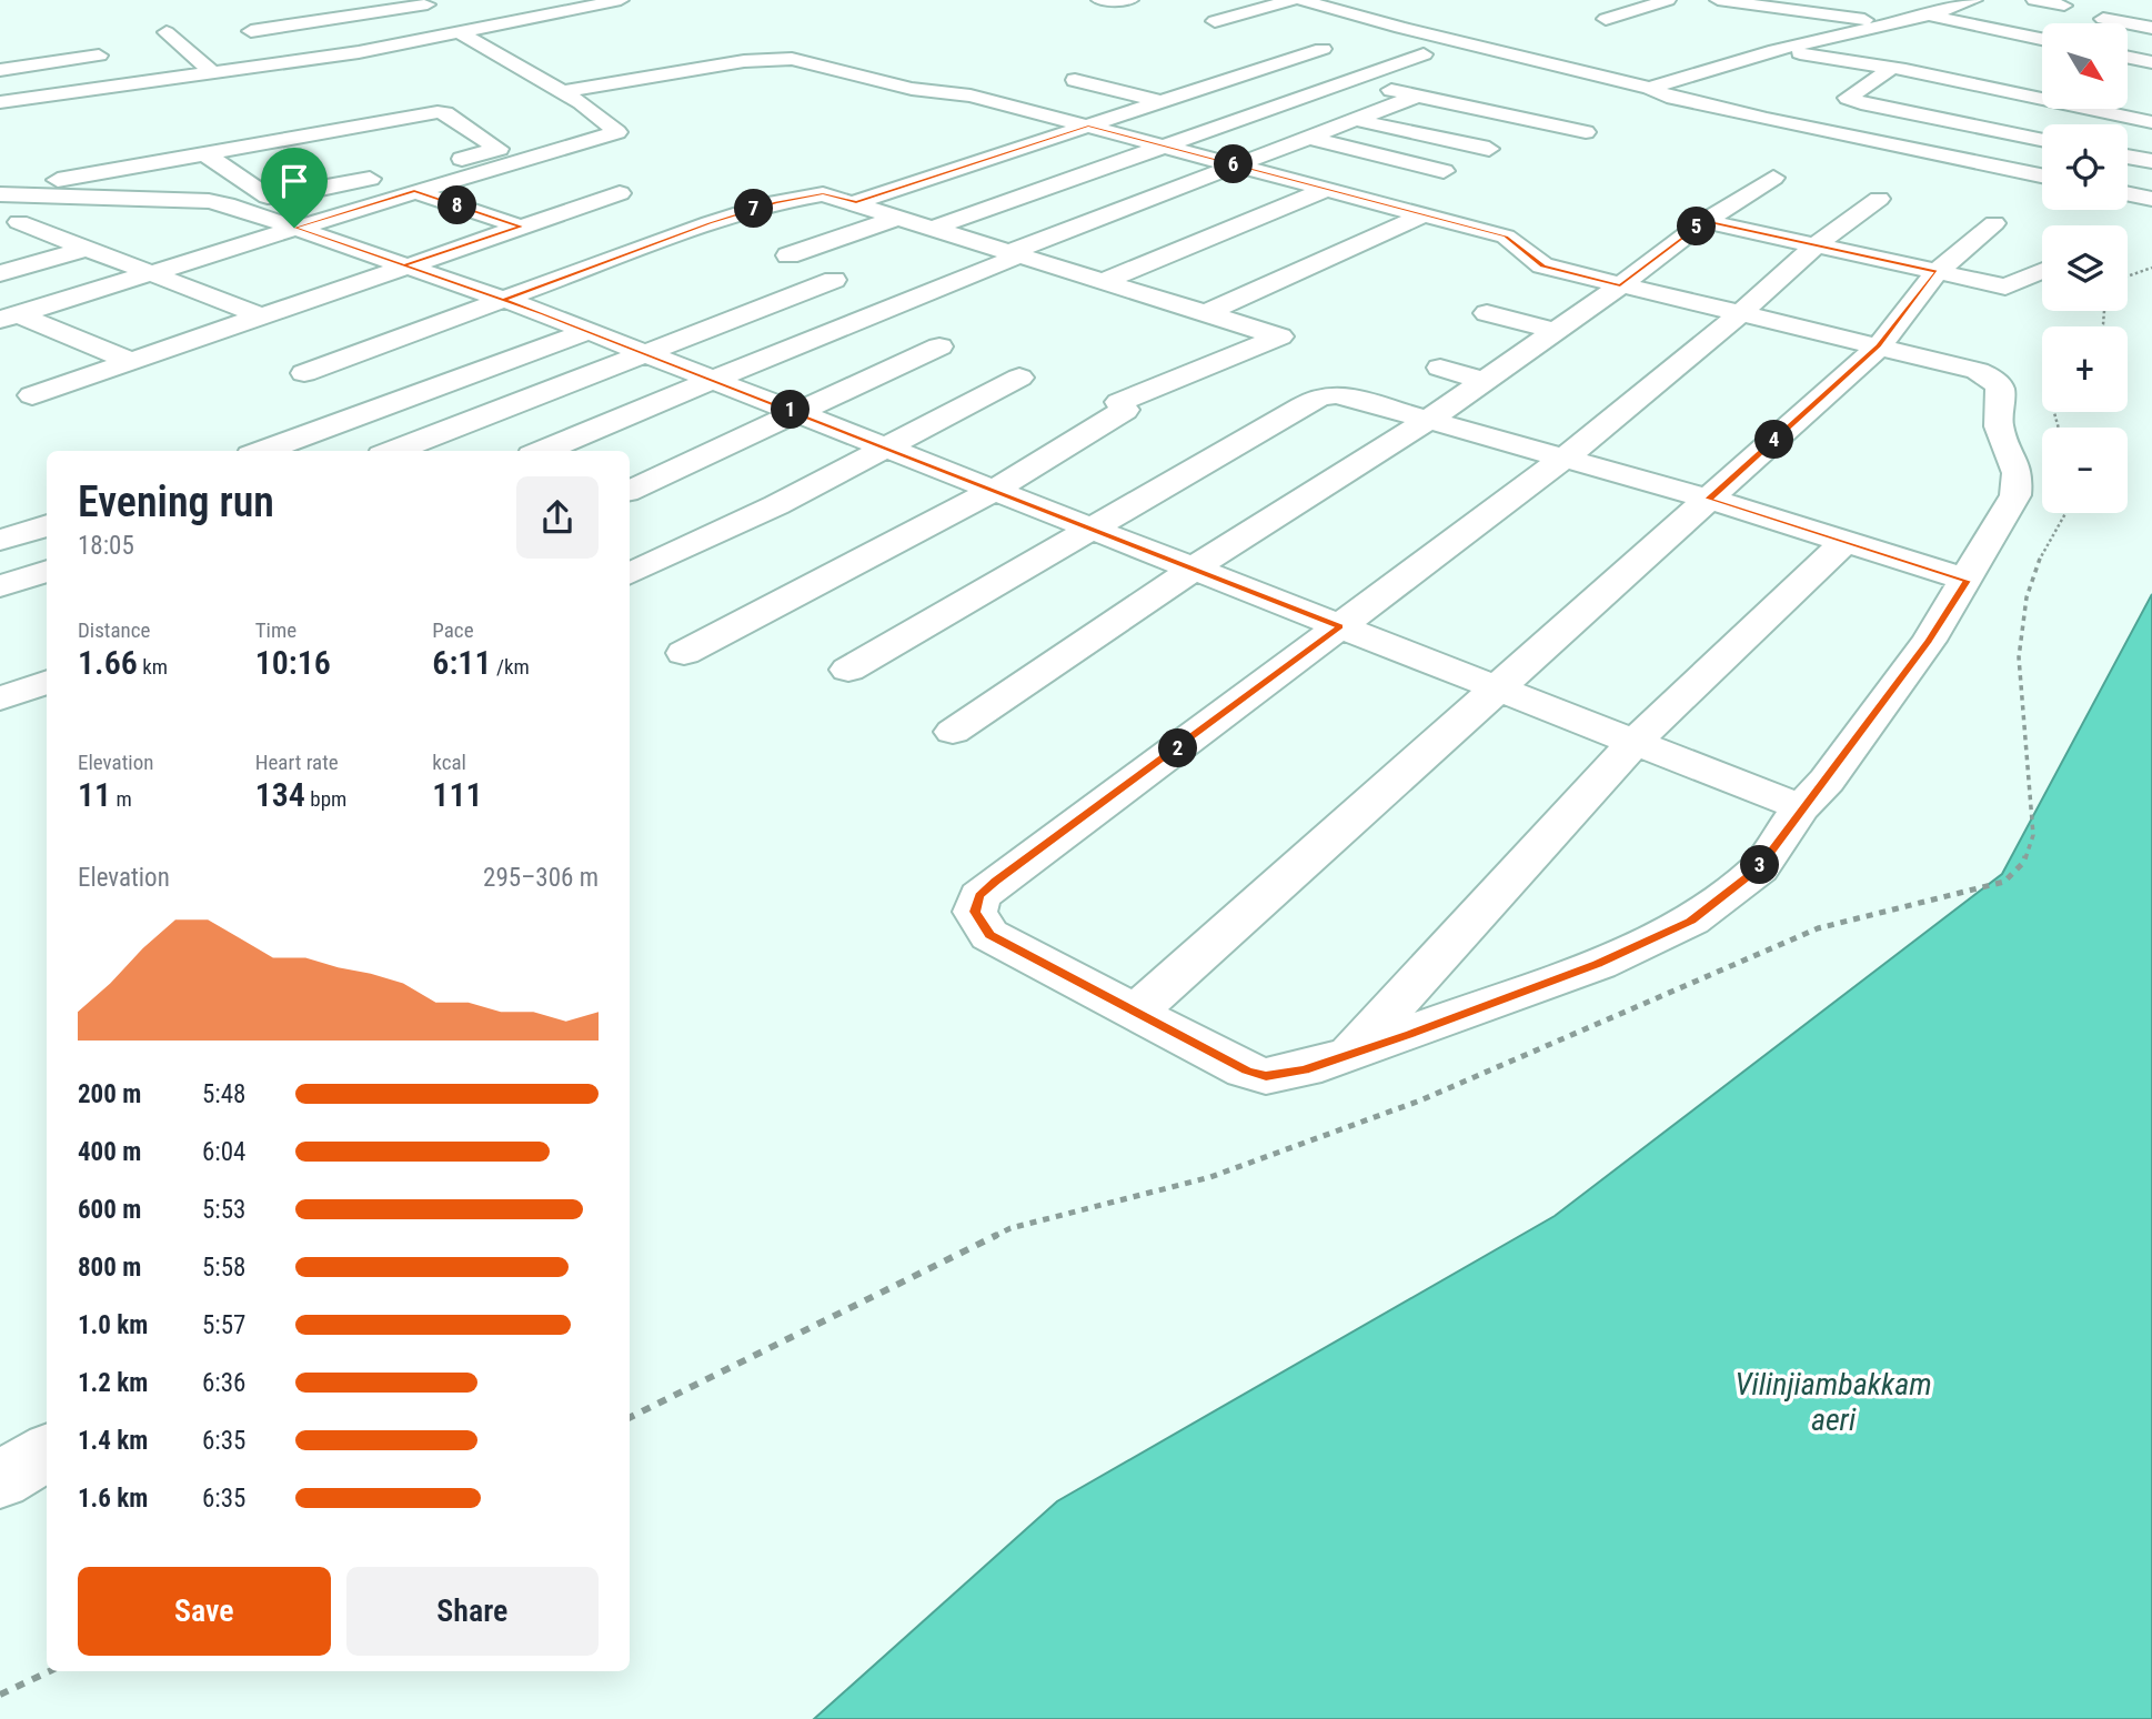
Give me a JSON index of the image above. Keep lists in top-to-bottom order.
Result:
{
  "water": ["Vilinjiambakkam aeri"],
  "north": "bottom right",
  "page": {
    "map_buttons": ["+", "−"],
    "pins": [
      "6",
      "8",
      "7",
      "5",
      "1",
      "4",
      "2",
      "3"
    ],
    "heading": ["Evening run", "18:05"],
    "stats": [
      ["Distance", "1.66 km"],
      ["Time", "10:16"],
      ["Pace", "6:11 /km"],
      ["Elevation", "11 m"],
      ["Heart rate", "134 bpm"],
      ["kcal", "111"]
    ],
    "chart": ["Elevation", "295–306 m"],
    "list": [
      {
        "name": "200 m",
        "note": "5:48"
      },
      {
        "name": "400 m",
        "note": "6:04"
      },
      {
        "name": "600 m",
        "note": "5:53"
      },
      {
        "name": "800 m",
        "note": "5:58"
      },
      {
        "name": "1.0 km",
        "note": "5:57"
      },
      {
        "name": "1.2 km",
        "note": "6:36"
      },
      {
        "name": "1.4 km",
        "note": "6:35"
      },
      {
        "name": "1.6 km",
        "note": "6:35"
      }
    ],
    "buttons": ["Save", "Share"]
  }
}
